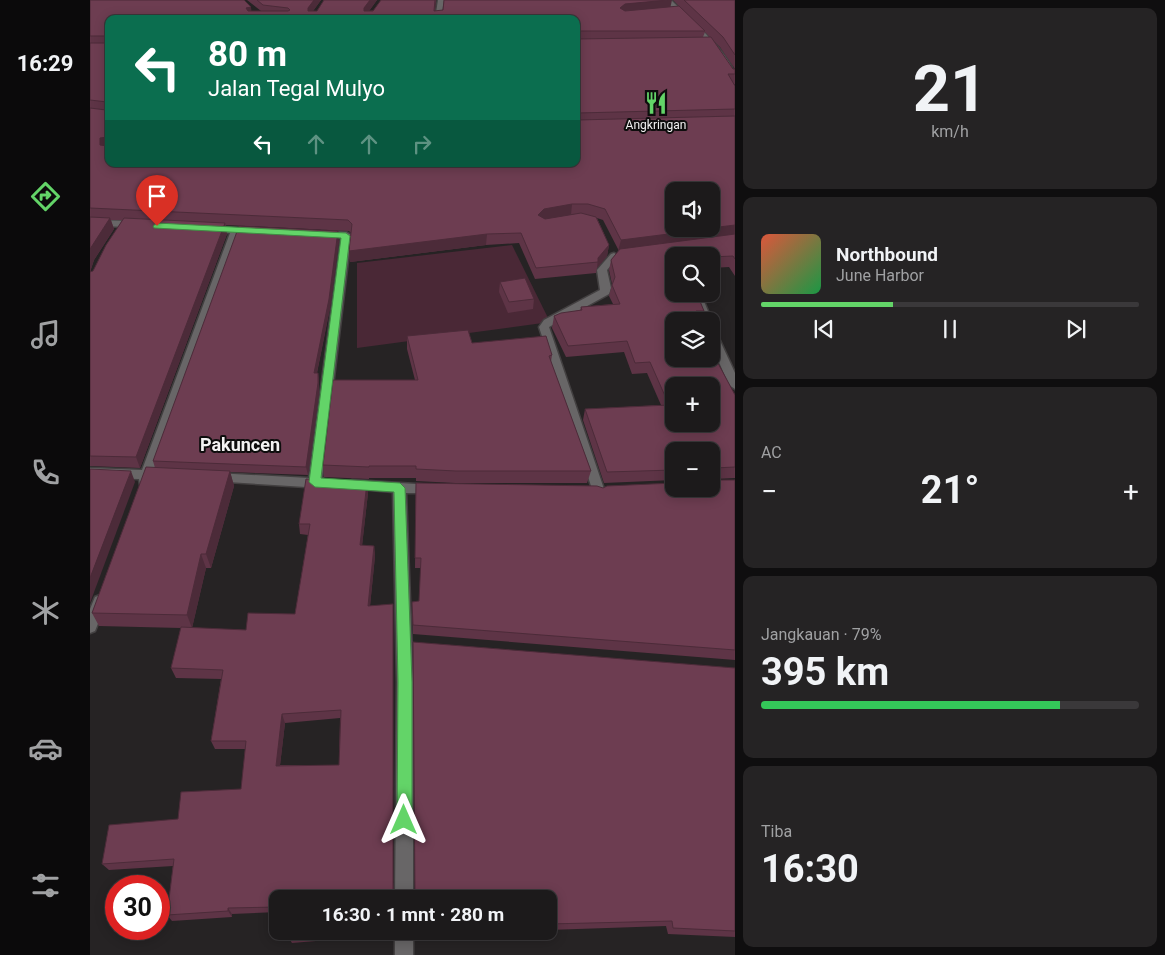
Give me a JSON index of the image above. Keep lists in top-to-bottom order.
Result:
{
  "districts": ["Pakuncen"],
  "places": {
    "restaurant": ["Angkringan"]
  },
  "page": {
    "tabs": "16:29",
    "tile": [
      ["21", "km/h"],
      "AC",
      ["Jangkauan · 79%", "395 km"],
      ["Tiba", "16:30"]
    ],
    "turn": ["80 m", "Jalan Tegal Mulyo"],
    "map_buttons": ["+", "−"],
    "song": ["Northbound", "June Harbor"],
    "heat": ["−", "21°", "+"],
    "limit": "30",
    "trip": "16:30 · 1 mnt · 280 m"
  }
}
